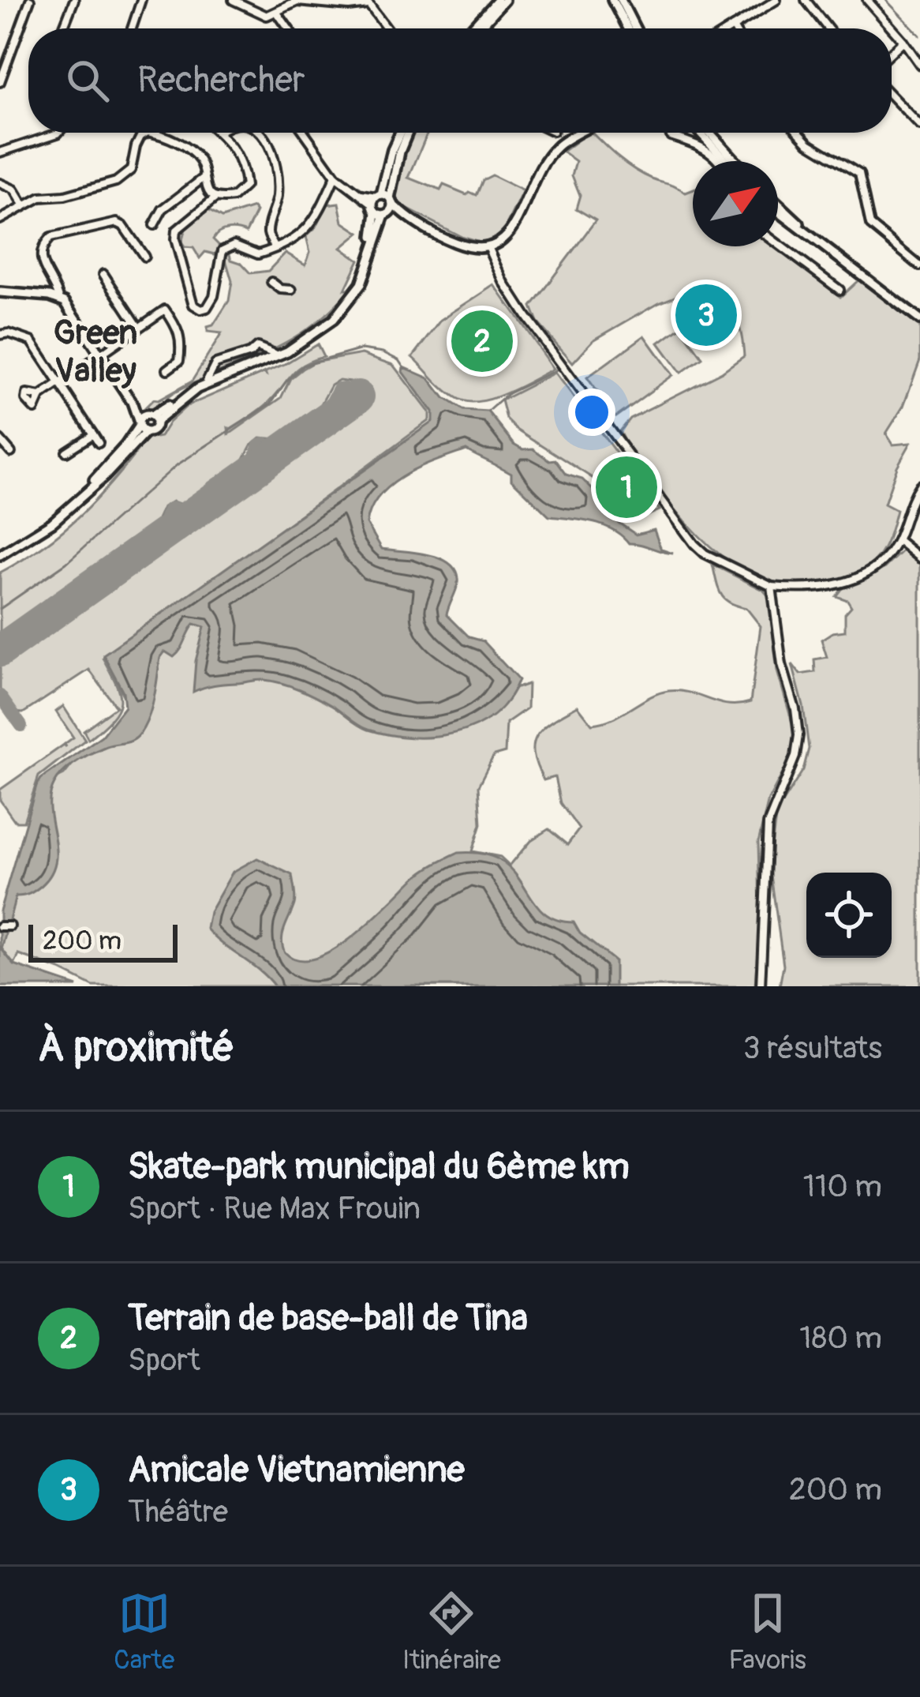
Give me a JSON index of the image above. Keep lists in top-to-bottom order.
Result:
{
  "districts": ["Green Valley"],
  "scale_bar": "200 m",
  "north": "top right",
  "page": {
    "search": "Rechercher",
    "pins": ["3", "2", "1"],
    "scale": "200 m",
    "heading": ["À proximité", "3 résultats"],
    "list": [
      {
        "mark": "1",
        "name": "Skate-park municipal du 6ème km",
        "note": "Sport · Rue Max Frouin",
        "value": "110 m"
      },
      {
        "mark": "2",
        "name": "Terrain de base-ball de Tina",
        "note": "Sport",
        "value": "180 m"
      },
      {
        "mark": "3",
        "name": "Amicale Vietnamienne",
        "note": "Théâtre",
        "value": "200 m"
      }
    ],
    "nav": ["Carte", "Itinéraire", "Favoris"]
  }
}
